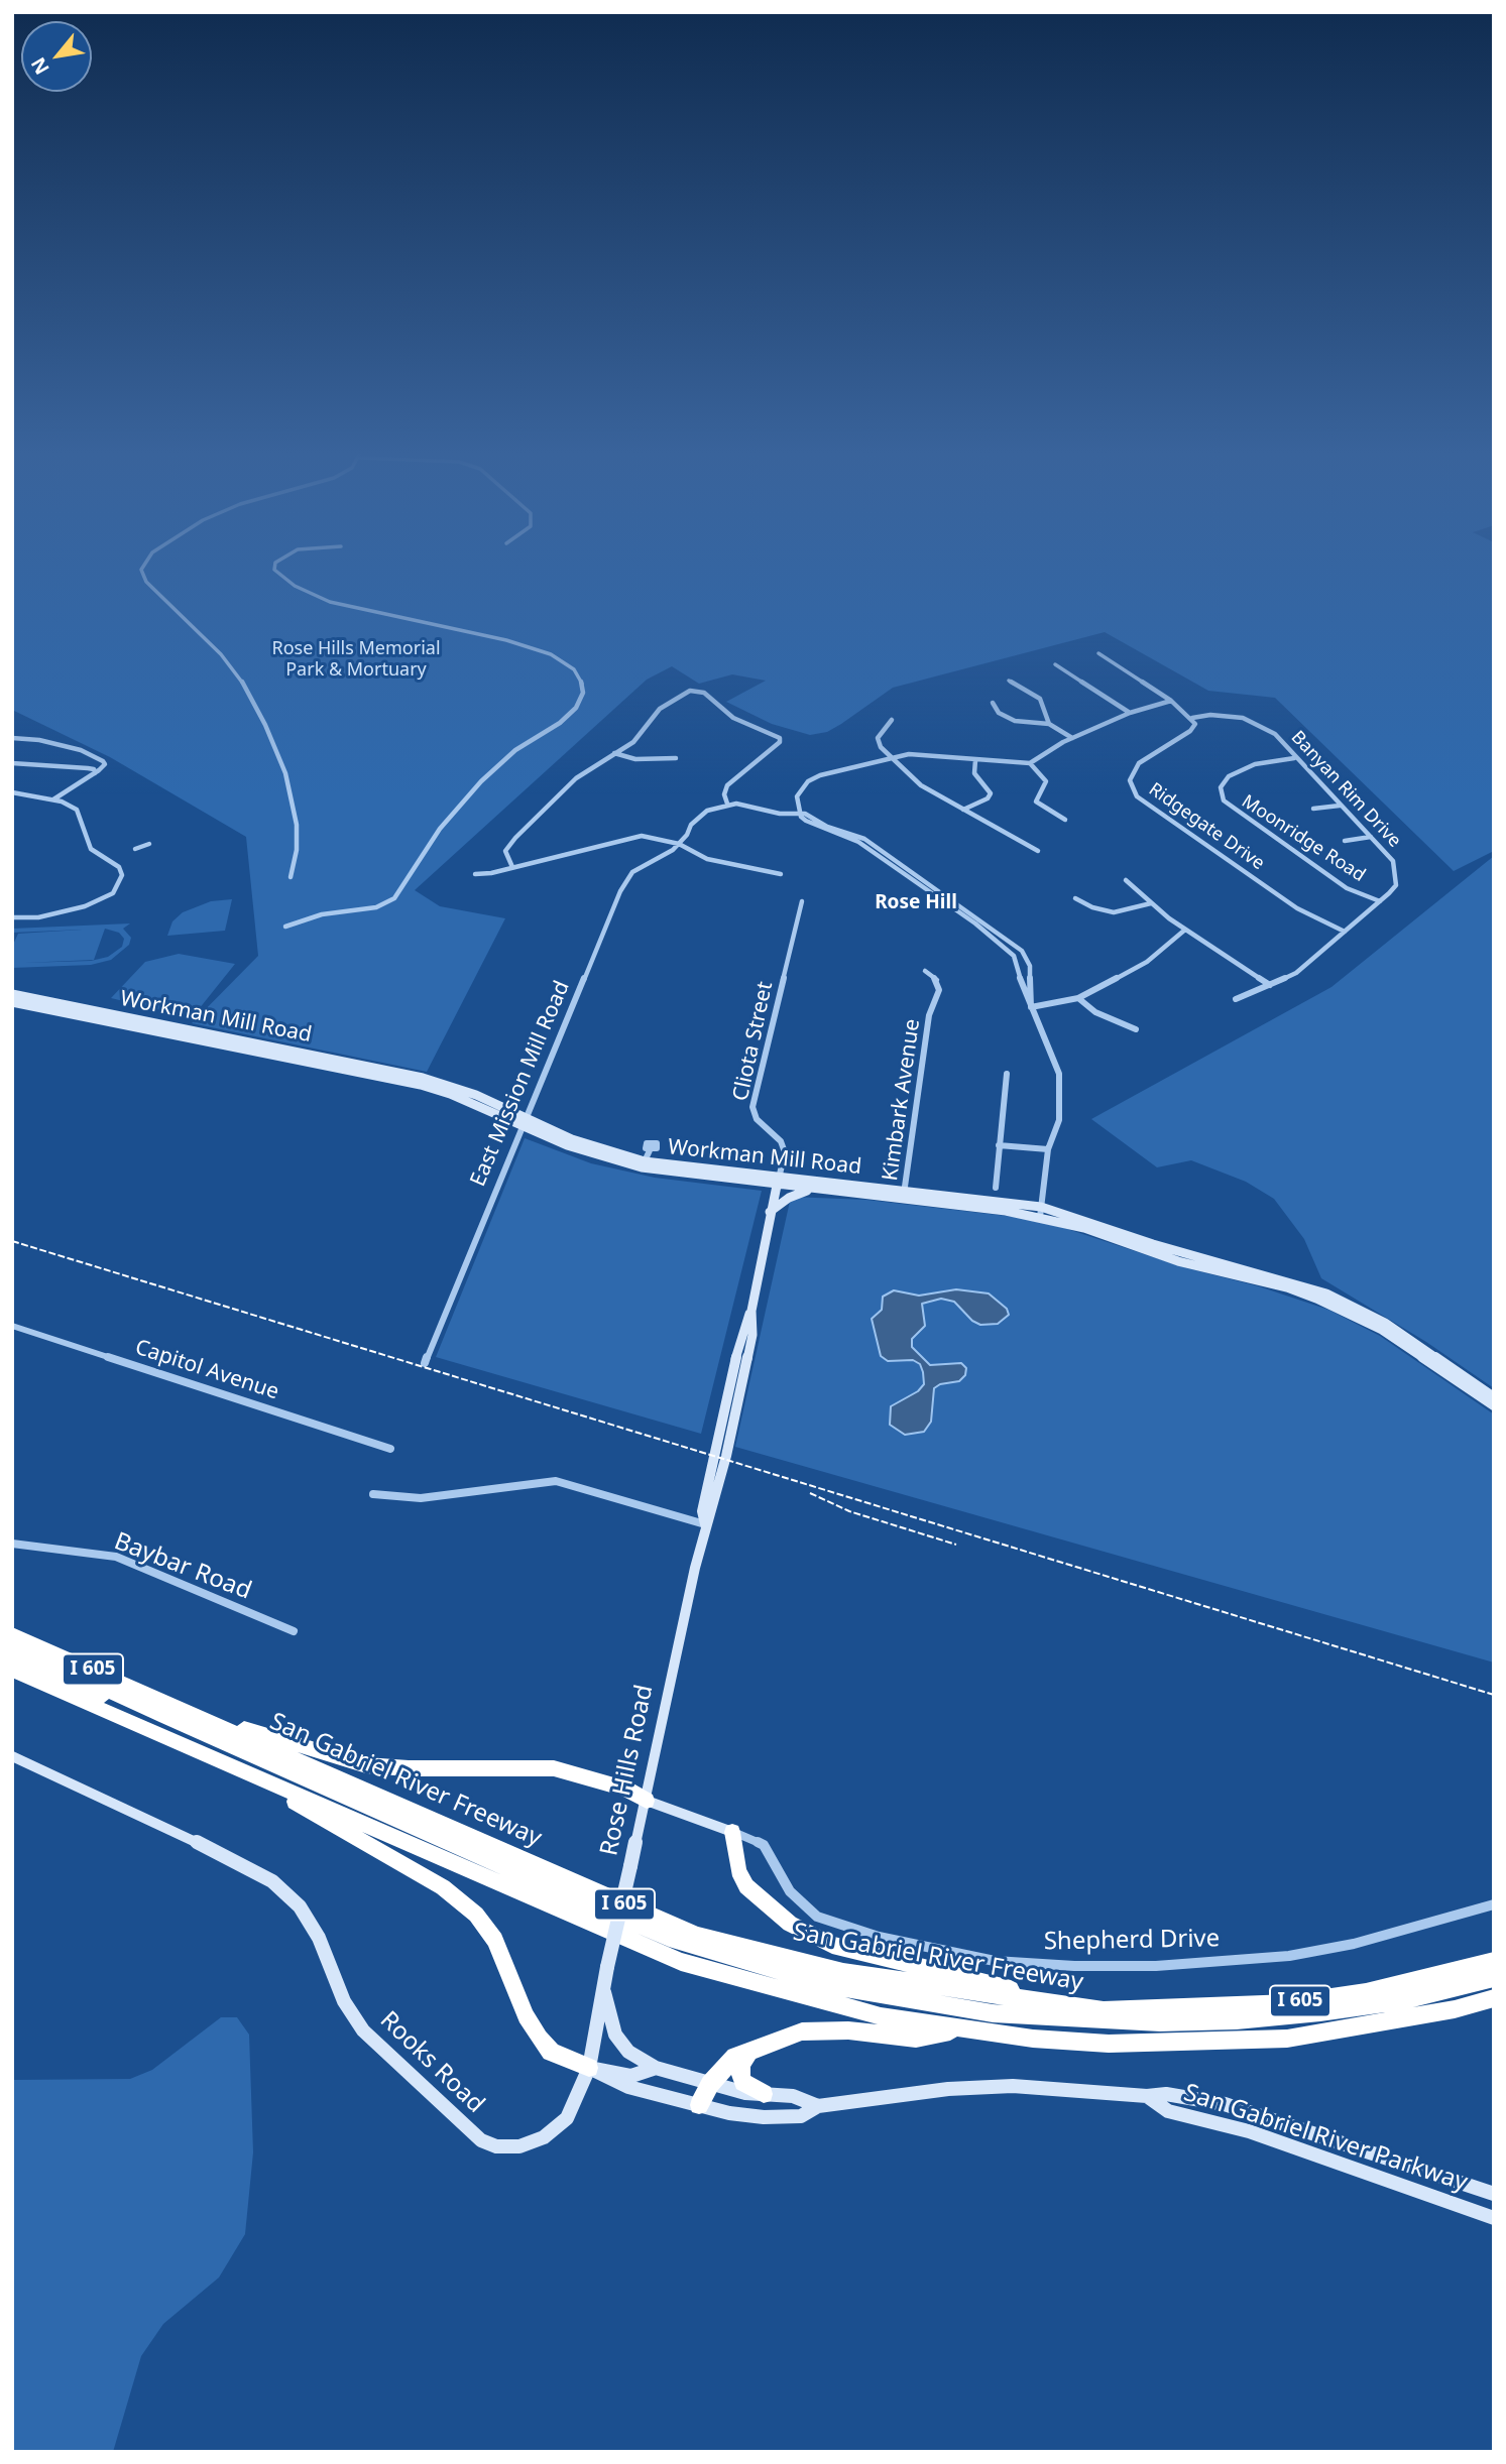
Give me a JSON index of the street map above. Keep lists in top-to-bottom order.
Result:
{
  "streets": {
    "highway": ["I 605", "San Gabriel River Freeway"],
    "main road": [
      "Workman Mill Road",
      "Rose Hills Road",
      "Shepherd Drive",
      "Rooks Road",
      "San Gabriel River Parkway"
    ],
    "street": [
      "Banyan Rim Drive",
      "Ridgegate Drive",
      "Moonridge Road",
      "Cliota Street",
      "East Mission Mill Road",
      "Kimbark Avenue",
      "Capitol Avenue",
      "Baybar Road"
    ]
  },
  "crossings": [
    ["Banyan Rim Drive", "Ridgegate Drive"],
    ["Banyan Rim Drive", "Moonridge Road"],
    ["Workman Mill Road", "Cliota Street"],
    ["Workman Mill Road", "East Mission Mill Road"],
    ["Workman Mill Road", "Kimbark Avenue"],
    ["Workman Mill Road", "Rose Hills Road"],
    ["Cliota Street", "Rose Hills Road"],
    ["Rose Hills Road", "Shepherd Drive"],
    ["Rose Hills Road", "Rooks Road"],
    ["Rose Hills Road", "San Gabriel River Parkway"],
    ["Rooks Road", "San Gabriel River Parkway"]
  ],
  "districts": ["Rose Hill"],
  "parks": ["Rose Hills Memorial Park & Mortuary"],
  "north": "bottom left"
}
